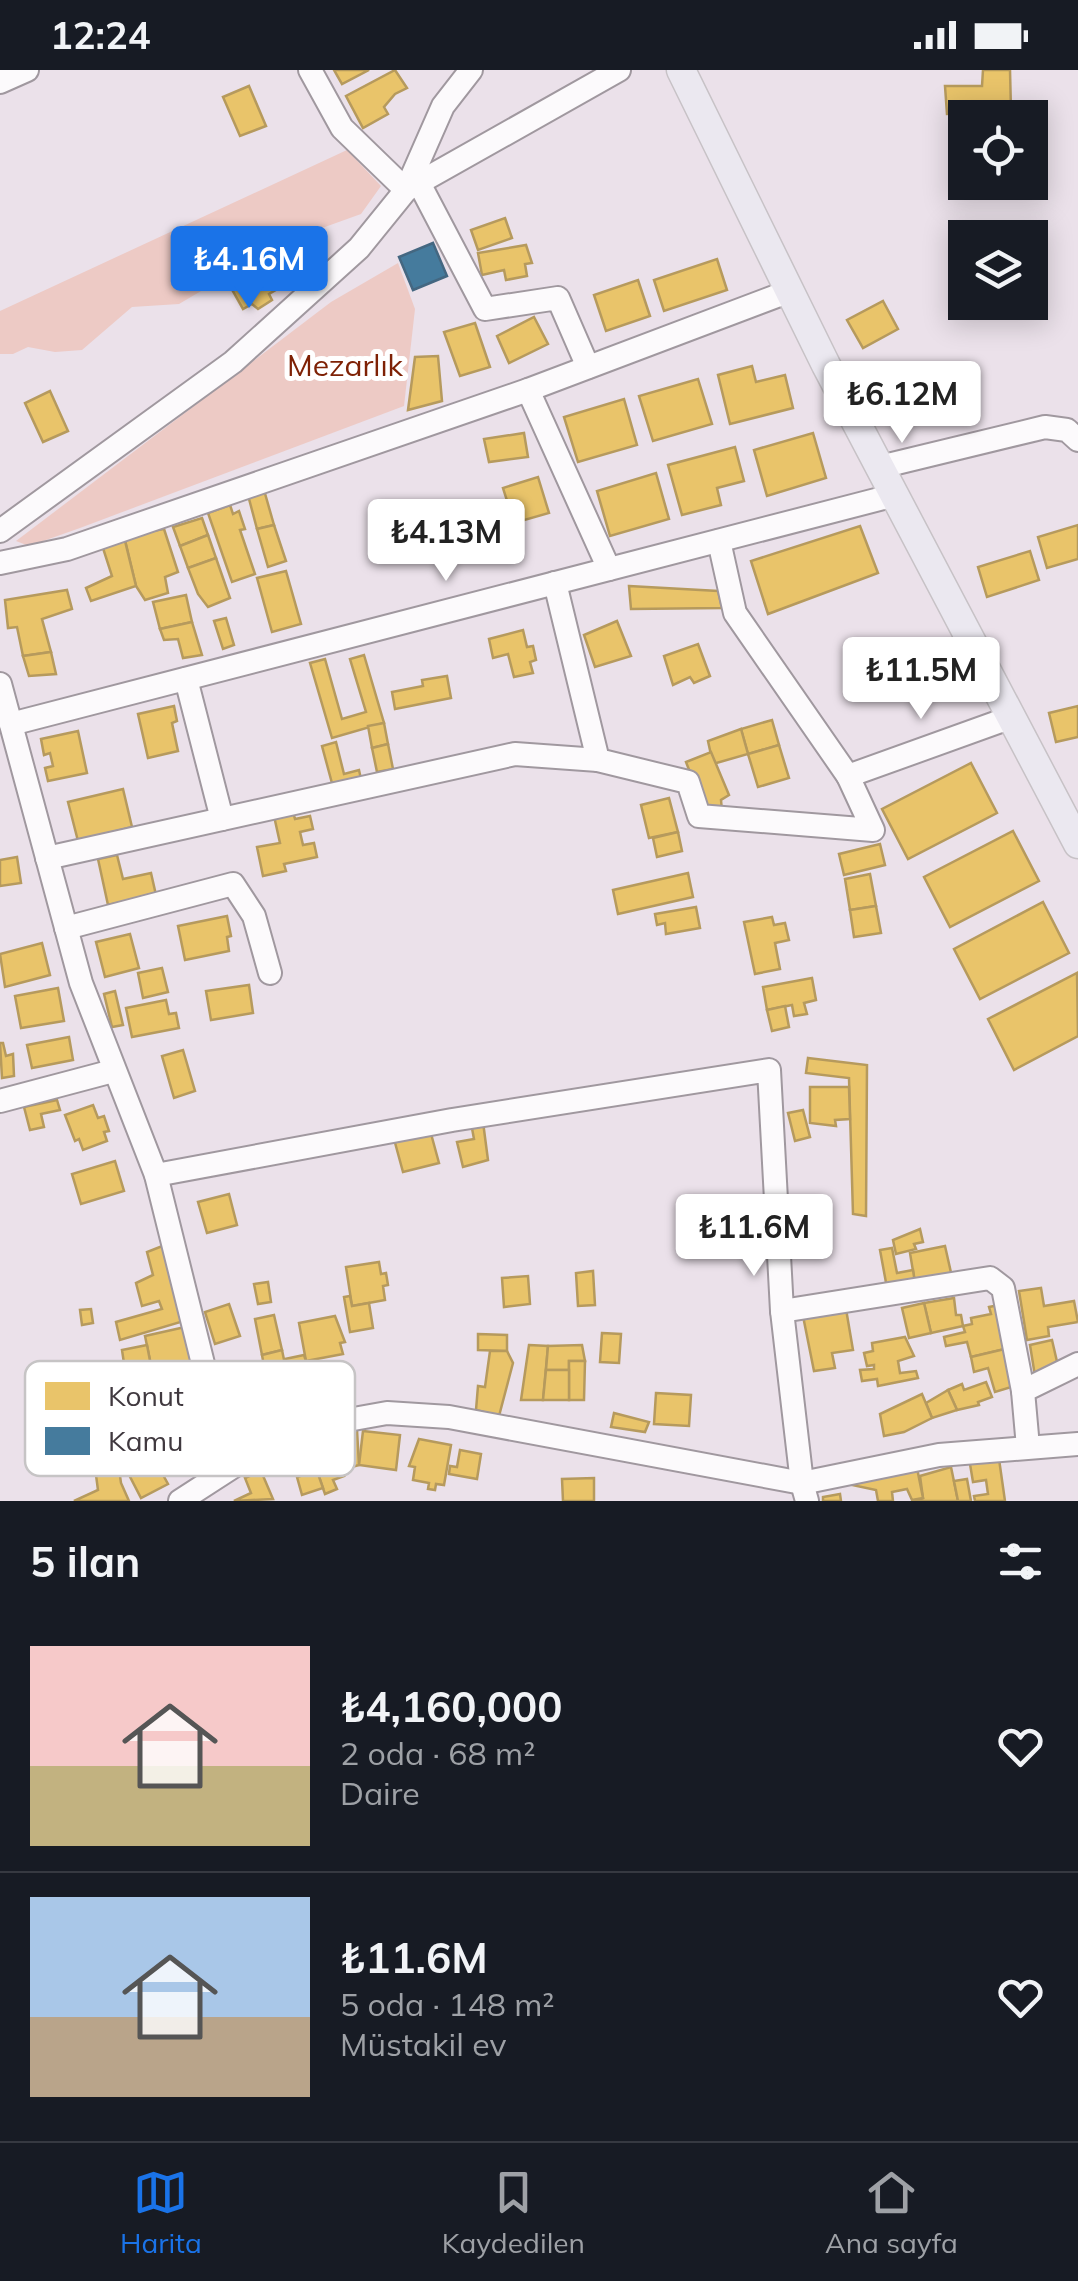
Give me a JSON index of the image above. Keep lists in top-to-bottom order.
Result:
{
  "parks": ["Mezarlık"],
  "legend": ["Konut", "Kamu"],
  "page": {
    "status": "12:24",
    "price": [
      "₺4.16M",
      "₺6.12M",
      "₺4.13M",
      "₺11.5M",
      "₺11.6M"
    ],
    "heading": "5 ilan",
    "list": [
      {
        "name": "₺4,160,000",
        "note": "2 oda · 68 m² · Daire"
      },
      {
        "name": "₺11.6M",
        "note": "5 oda · 148 m² · Müstakil ev"
      }
    ],
    "tabs": ["Harita", "Kaydedilen", "Ana sayfa"]
  }
}
